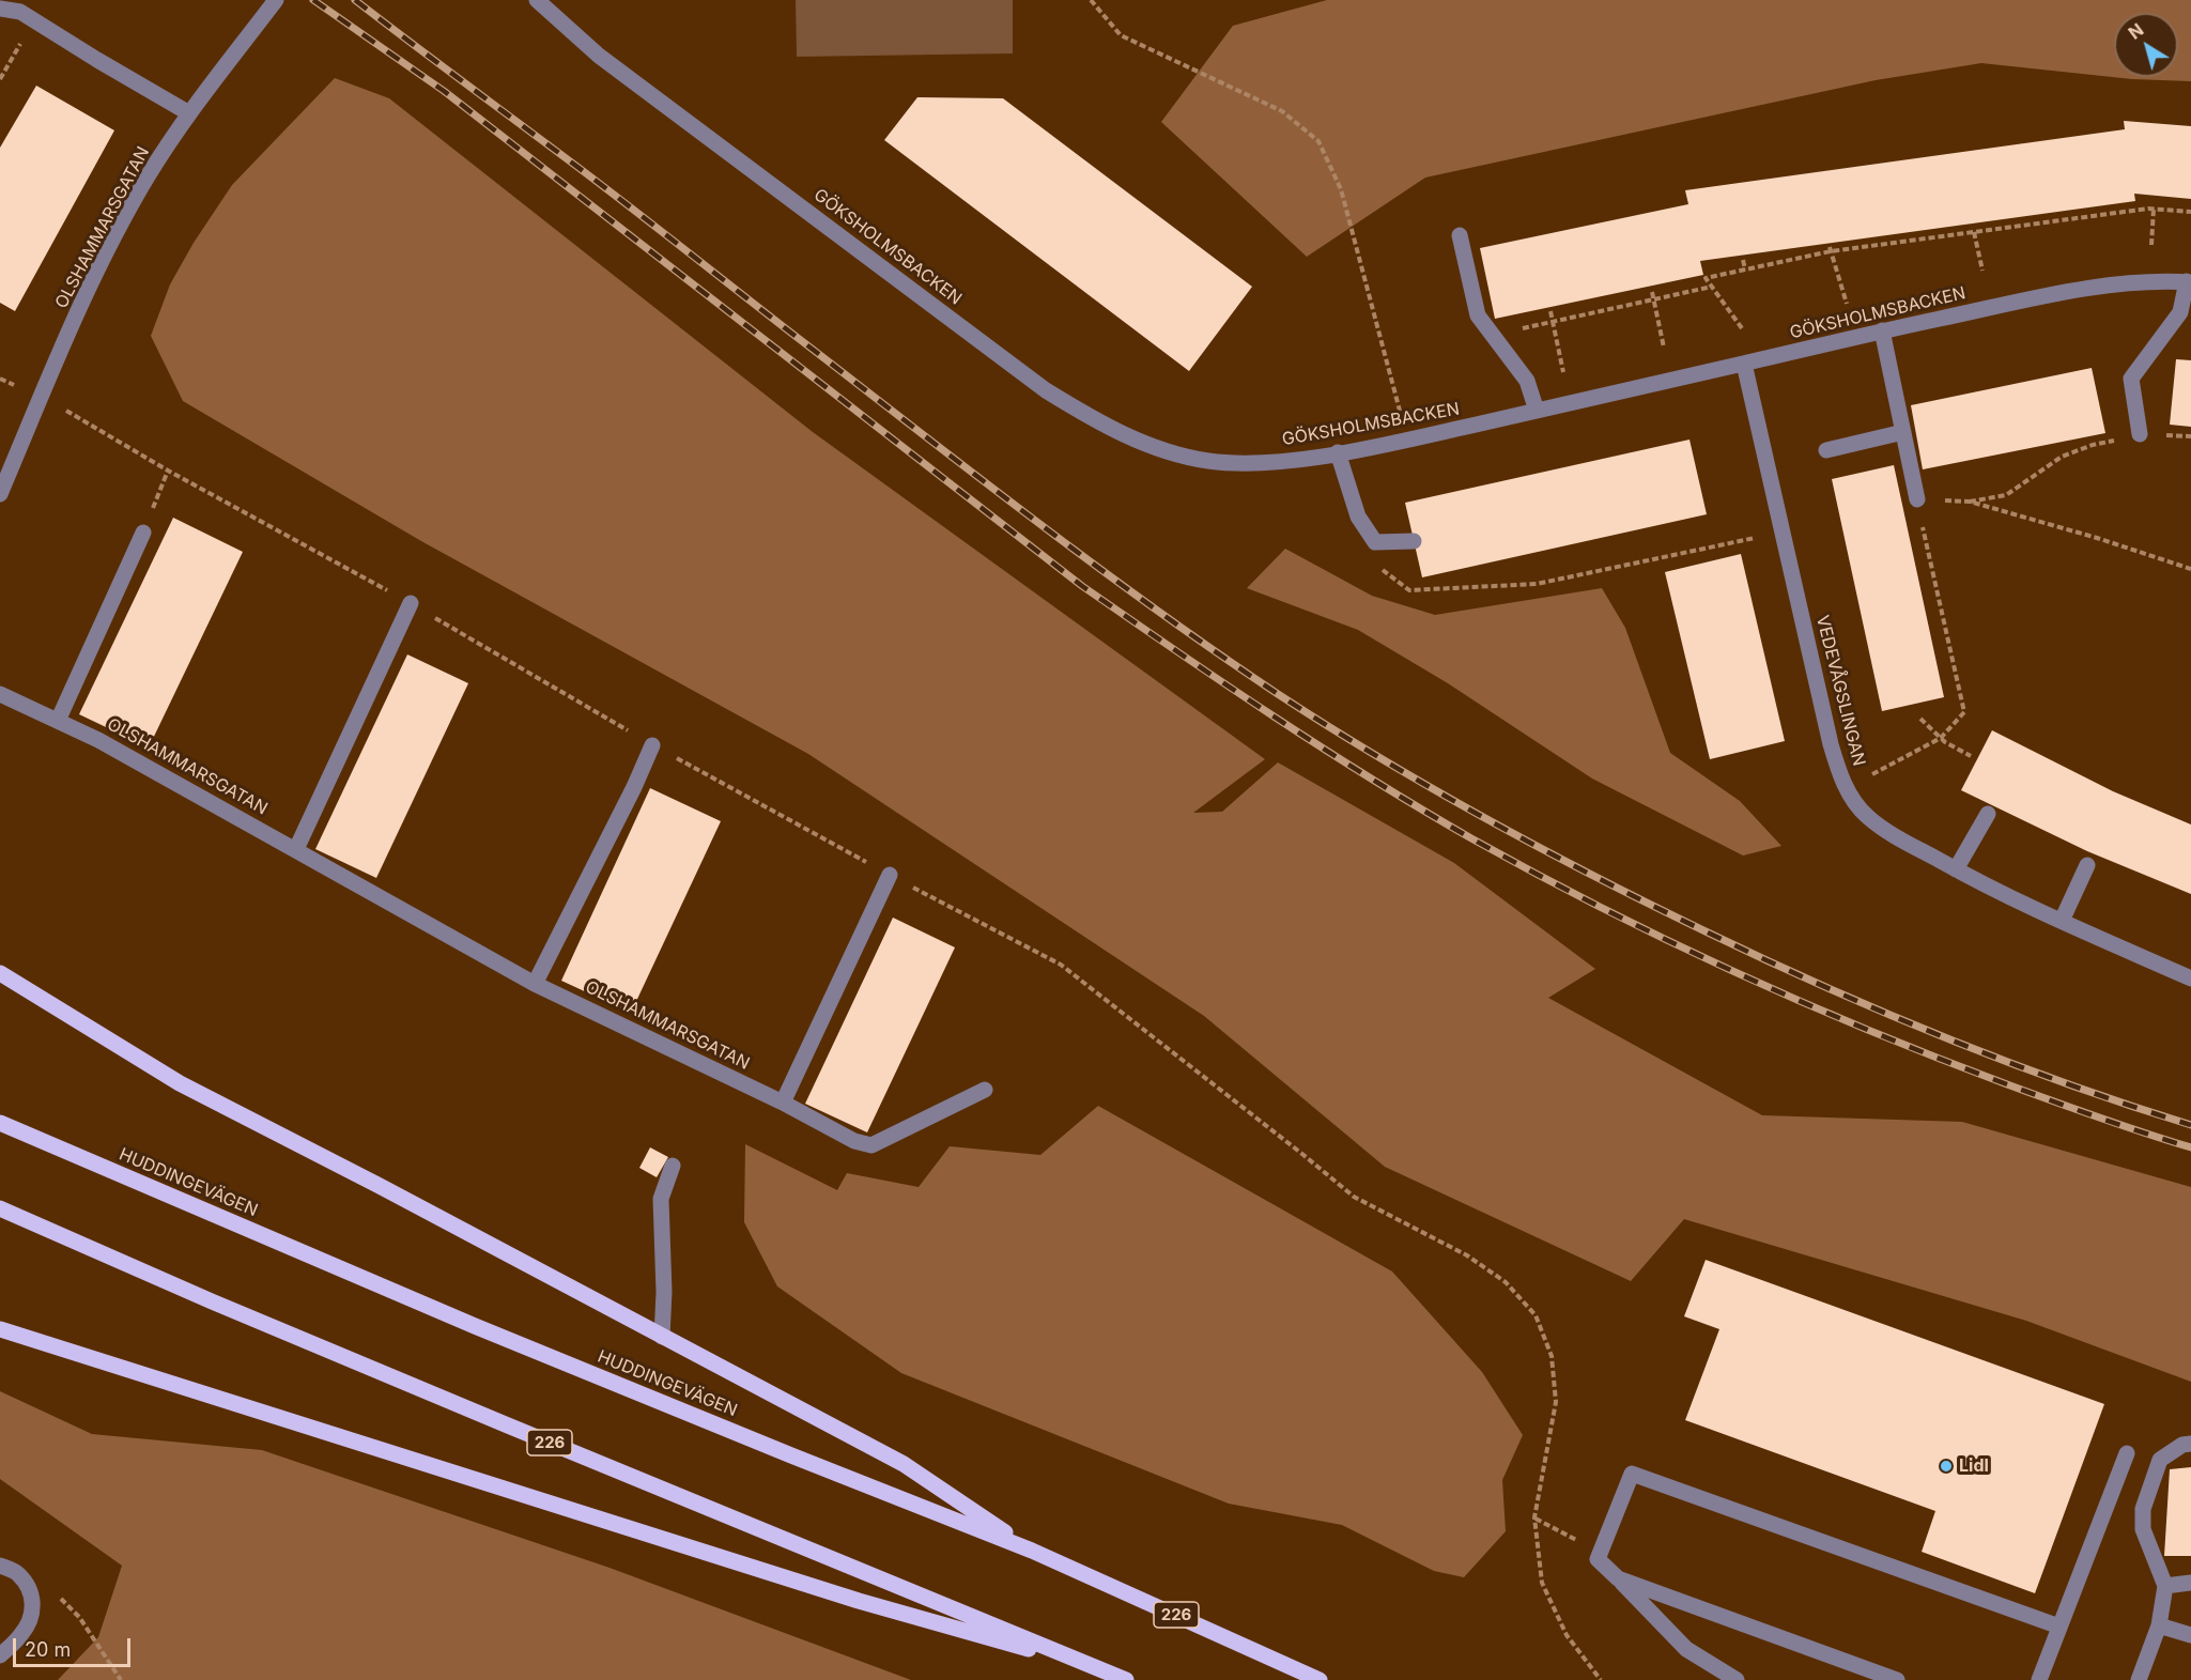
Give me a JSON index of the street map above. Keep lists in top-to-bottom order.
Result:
{
  "streets": {
    "main road": ["HUDDINGEVÄGEN", "226"],
    "street": ["OLSHAMMARSGATAN", "GÖKSHOLMSBACKEN", "VEDEVÅGSLINGAN"]
  },
  "crossings": [
    ["GÖKSHOLMSBACKEN", "VEDEVÅGSLINGAN"]
  ],
  "places": ["Lidl"],
  "scale_bar": "20 m",
  "north": "top left"
}
